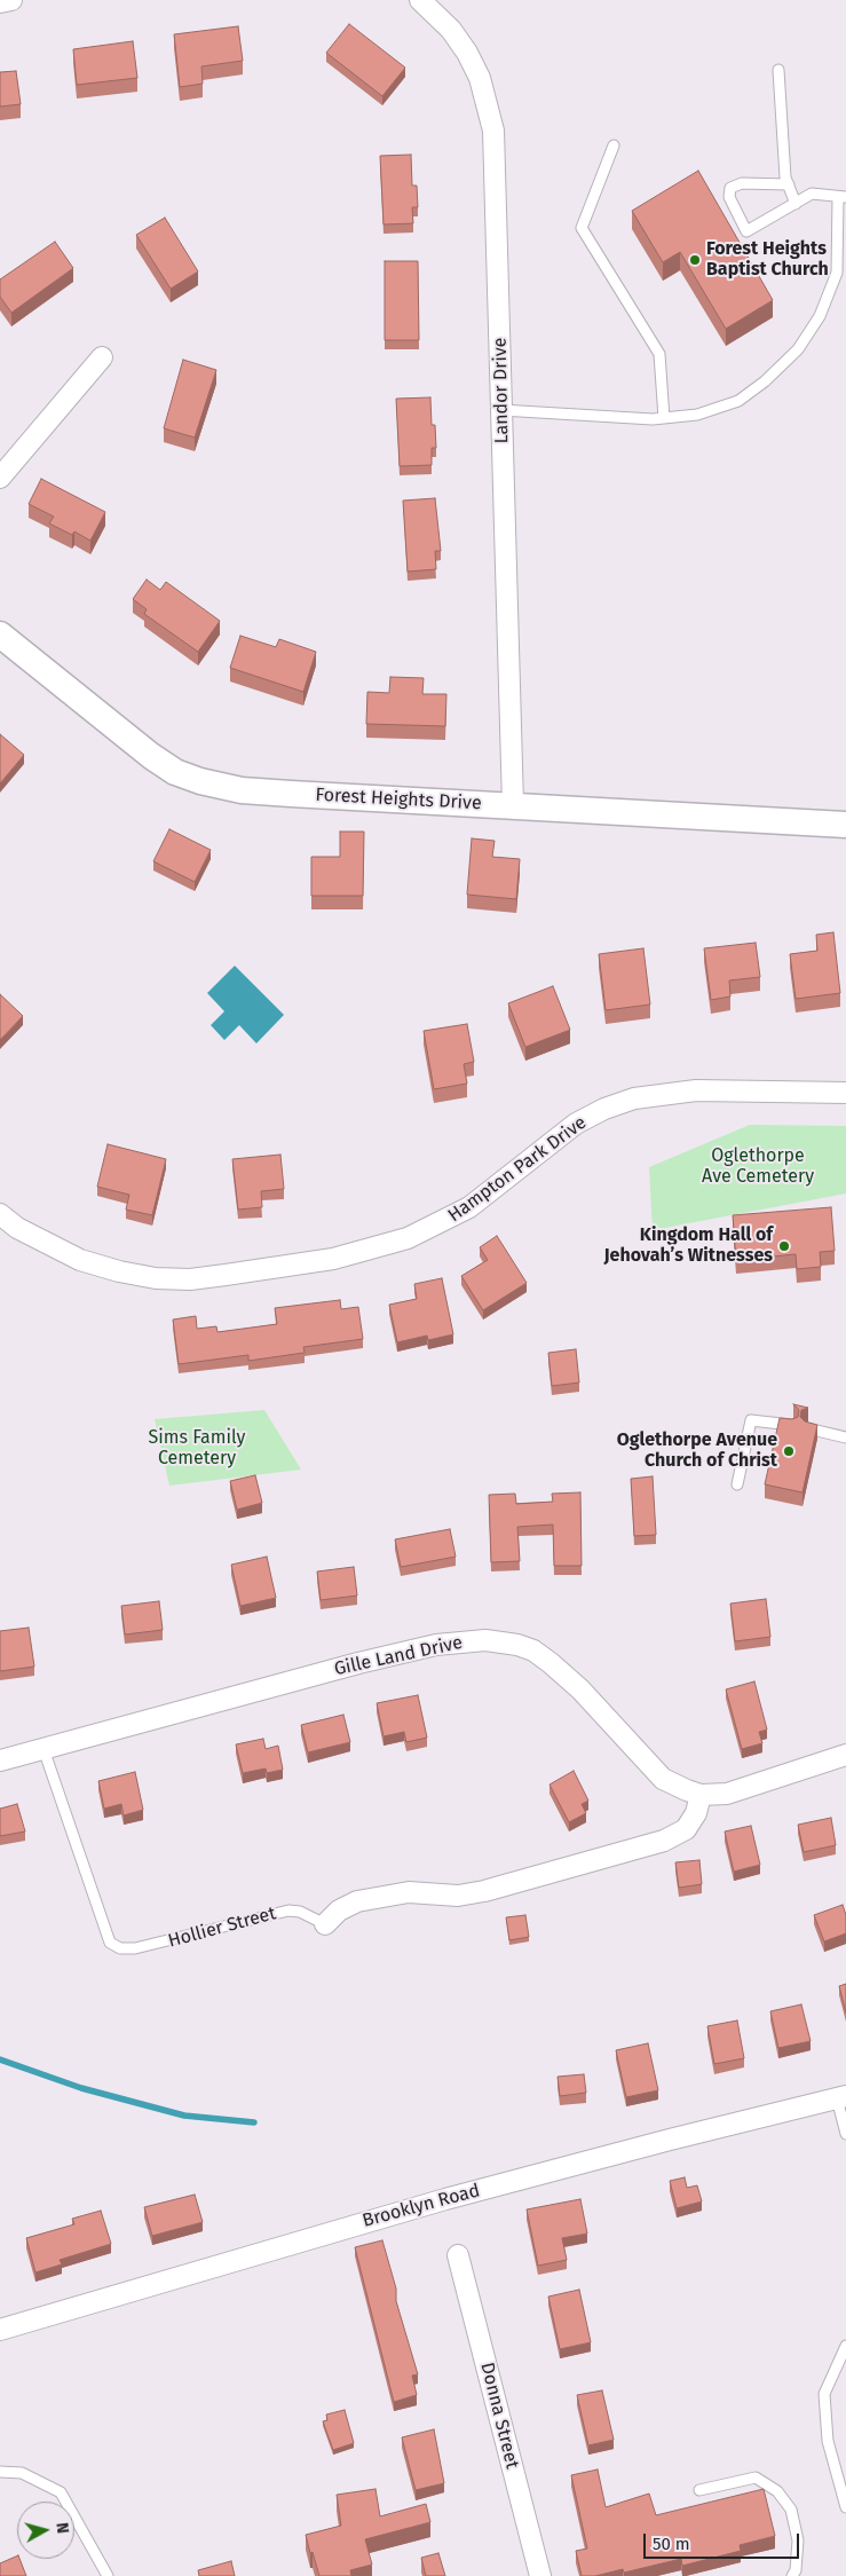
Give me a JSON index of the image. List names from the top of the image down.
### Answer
{
  "streets": {
    "street": [
      "Landor Drive",
      "Forest Heights Drive",
      "Hampton Park Drive",
      "Gille Land Drive",
      "Hollier Street",
      "Brooklyn Road",
      "Donna Street"
    ]
  },
  "crossings": [
    ["Landor Drive", "Forest Heights Drive"],
    ["Gille Land Drive", "Hollier Street"]
  ],
  "parks": ["Oglethorpe Ave Cemetery", "Sims Family Cemetery"],
  "places": ["Forest Heights Baptist Church", "Kingdom Hall of Jehovah’s Witnesses", "Oglethorpe Avenue Church of Christ"],
  "scale_bar": "50 m",
  "north": "right"
}
